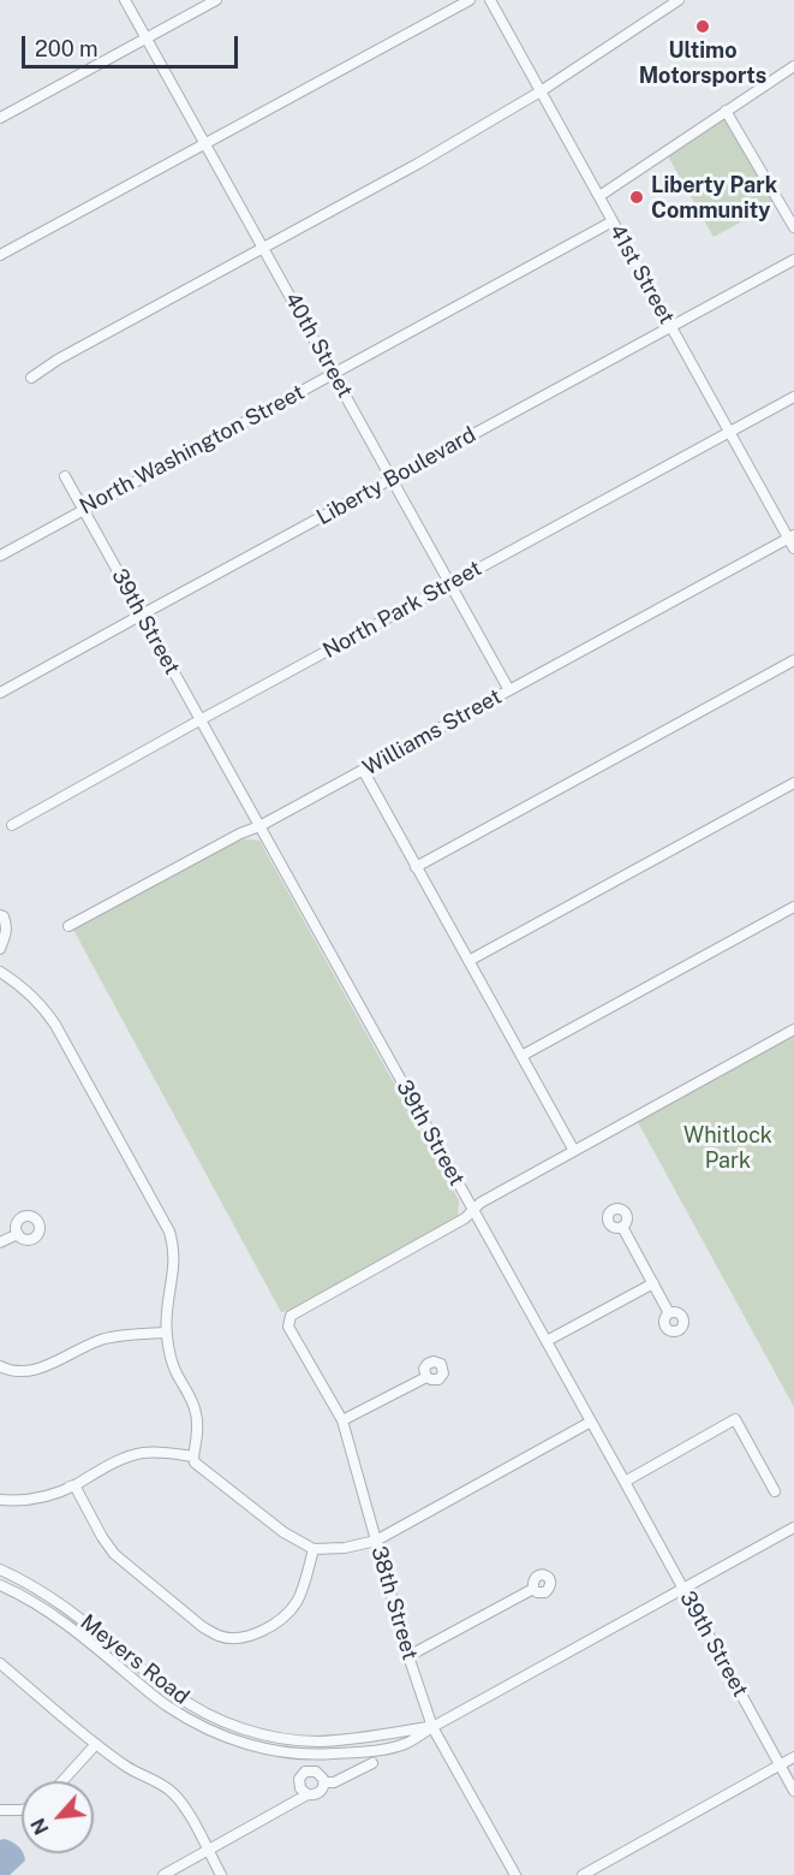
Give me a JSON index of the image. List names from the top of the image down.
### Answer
{
  "streets": {
    "street": [
      "41st Street",
      "40th Street",
      "North Washington Street",
      "Liberty Boulevard",
      "North Park Street",
      "39th Street",
      "Williams Street",
      "38th Street",
      "Meyers Road"
    ]
  },
  "crossings": [
    ["41st Street", "North Washington Street"],
    ["41st Street", "Liberty Boulevard"],
    ["41st Street", "North Park Street"],
    ["41st Street", "Williams Street"],
    ["40th Street", "North Washington Street"],
    ["40th Street", "Liberty Boulevard"],
    ["40th Street", "North Park Street"],
    ["40th Street", "Williams Street"],
    ["North Washington Street", "39th Street"],
    ["Liberty Boulevard", "39th Street"],
    ["North Park Street", "39th Street"],
    ["39th Street", "Williams Street"],
    ["39th Street", "38th Street"],
    ["38th Street", "Meyers Road"]
  ],
  "parks": ["Whitlock Park"],
  "places": ["Ultimo Motorsports", "Liberty Park Community"],
  "scale_bar": "200 m",
  "north": "bottom left"
}
